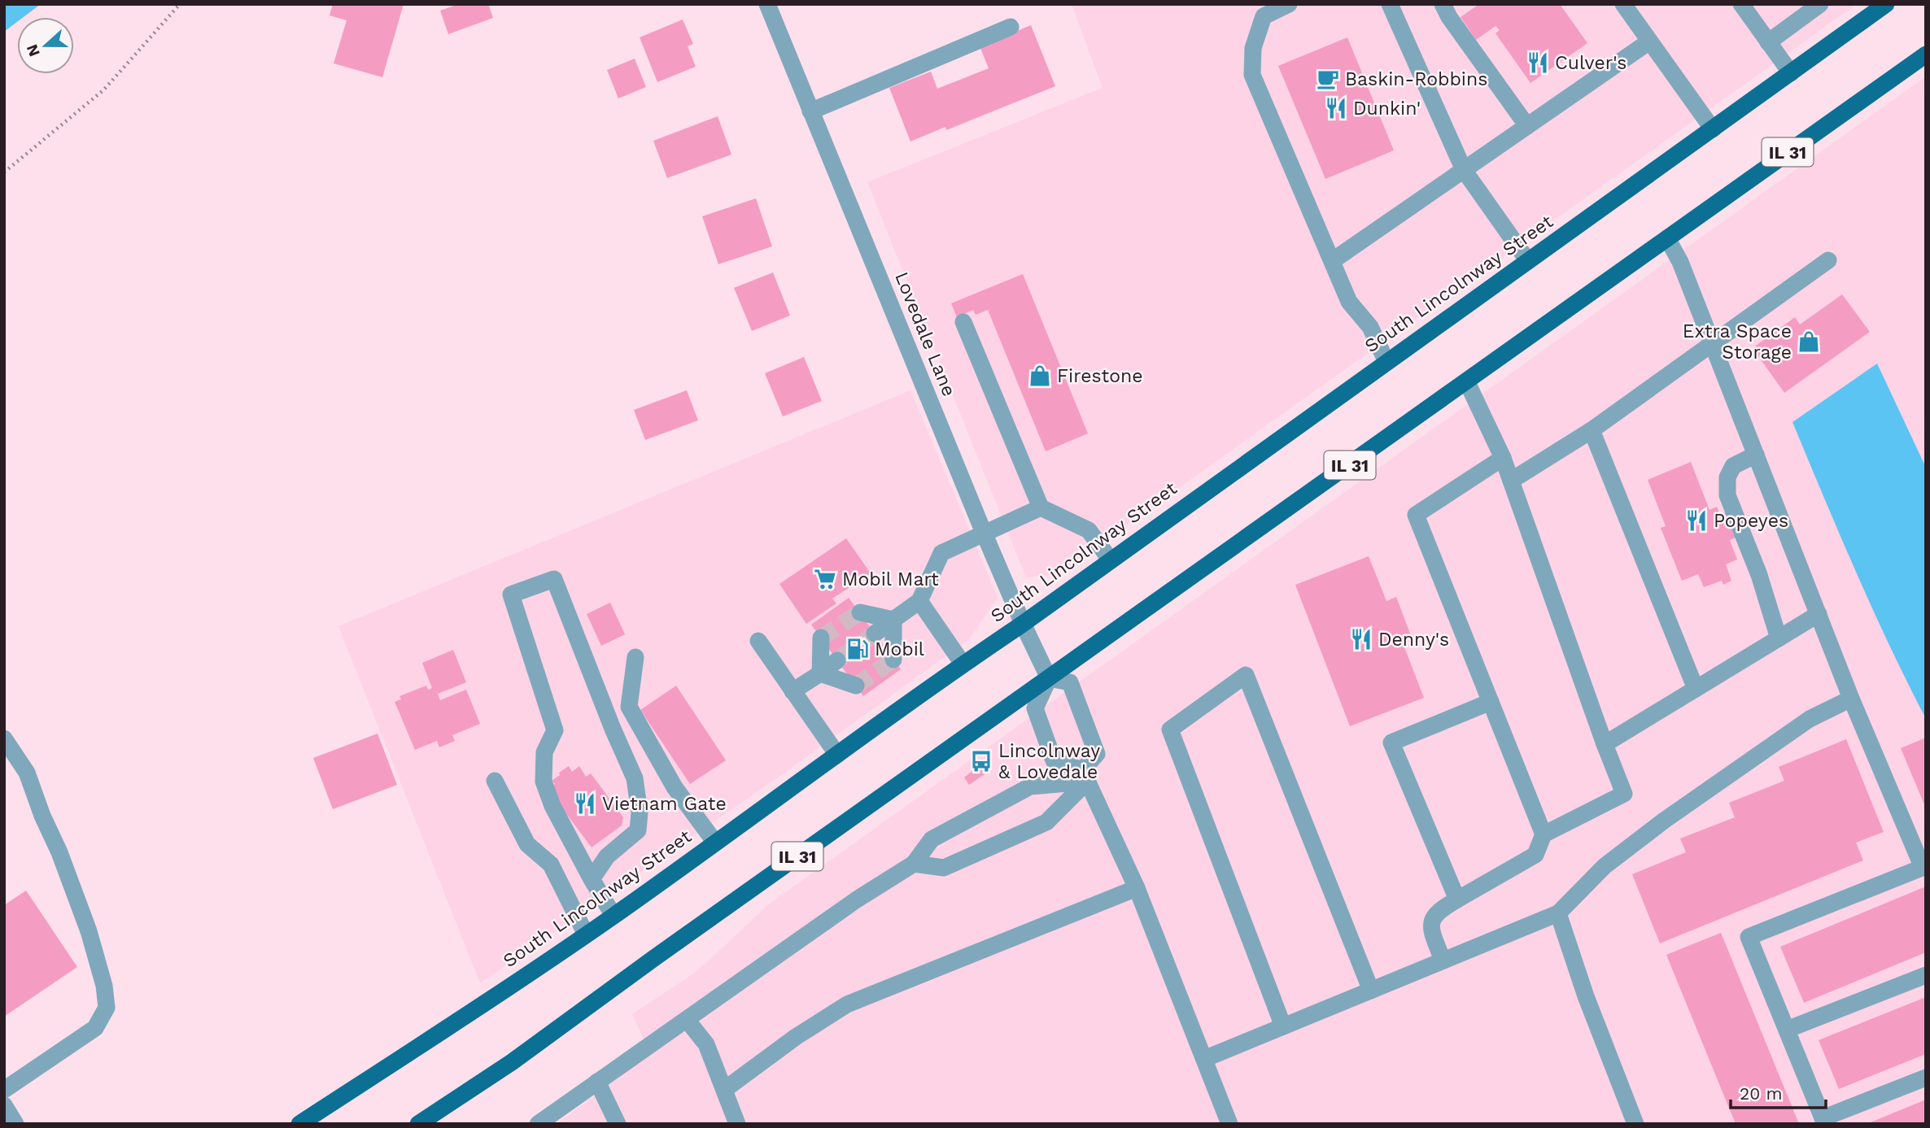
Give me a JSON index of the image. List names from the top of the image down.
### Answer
{
  "streets": {
    "main road": ["IL 31", "South Lincolnway Street"],
    "street": ["Lovedale Lane"]
  },
  "crossings": [
    ["IL 31", "Lovedale Lane"],
    ["South Lincolnway Street", "Lovedale Lane"]
  ],
  "places": {
    "restaurant": [
      "Culver's",
      "Dunkin'",
      "Popeyes",
      "Denny's",
      "Vietnam Gate"
    ],
    "cafe": ["Baskin-Robbins"],
    "shop": ["Extra Space Storage", "Firestone"],
    "supermarket": ["Mobil Mart"],
    "fuel station": ["Mobil"],
    "bus stop": ["Lincolnway & Lovedale"]
  },
  "scale_bar": "20 m",
  "north": "left"
}
